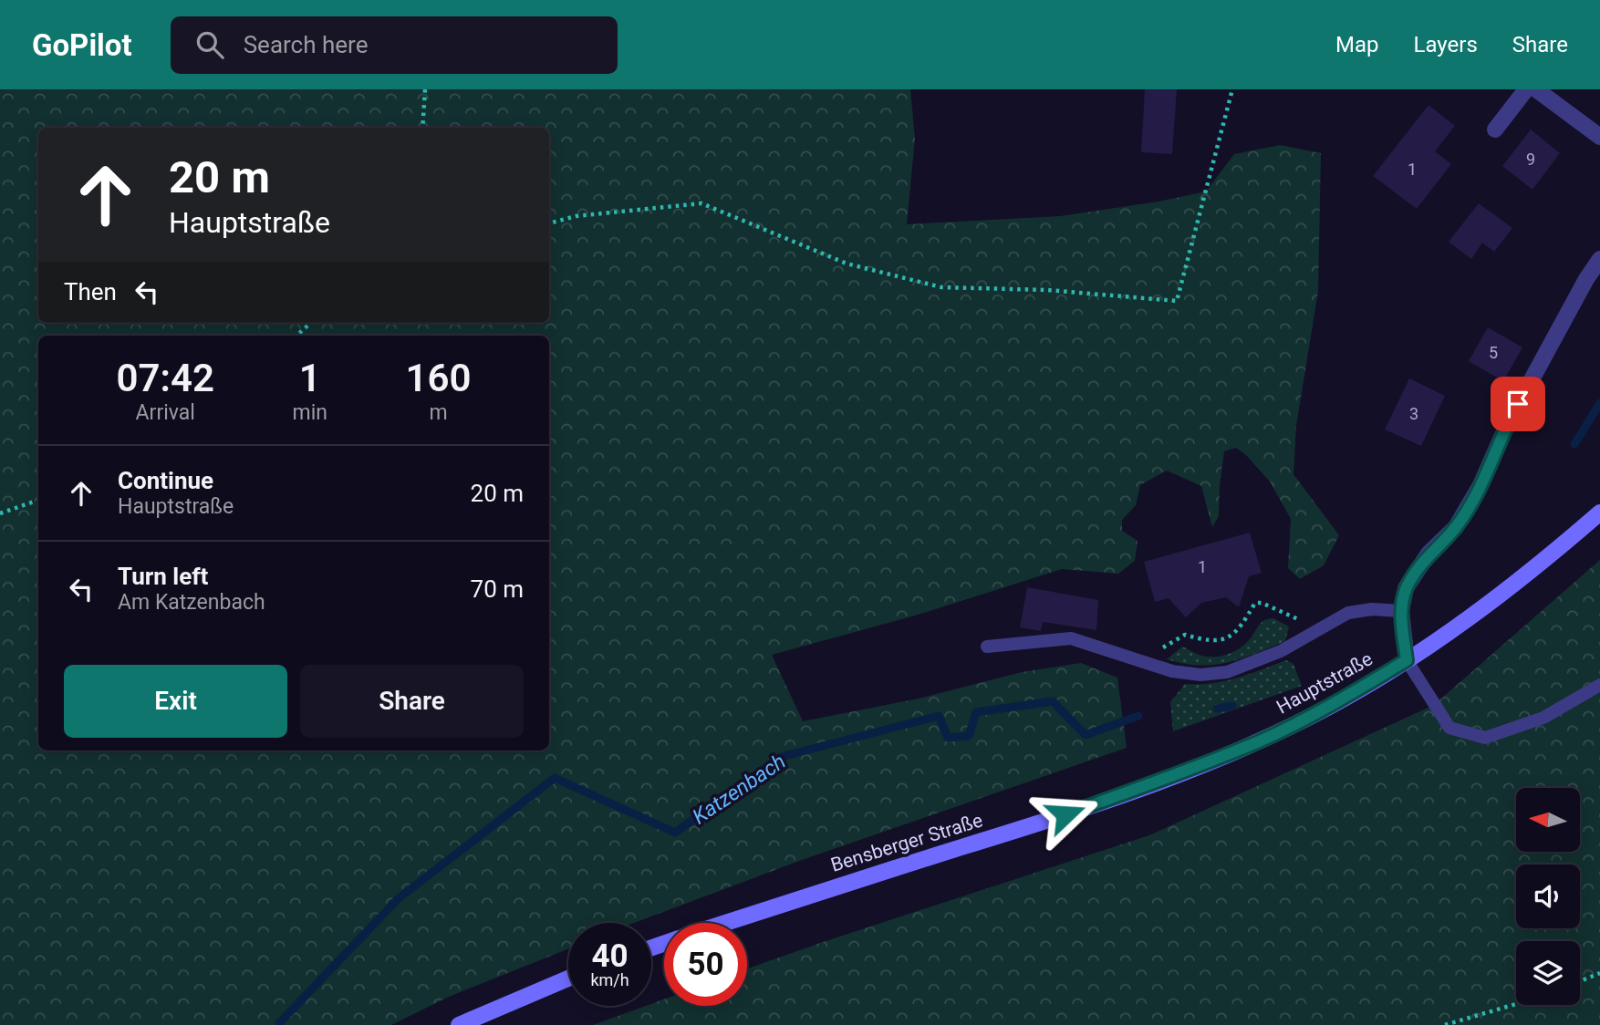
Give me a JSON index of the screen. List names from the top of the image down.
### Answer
{
  "streets": {
    "main road": ["Hauptstraße", "Bensberger Straße"]
  },
  "crossings": [
    ["Hauptstraße", "Bensberger Straße"]
  ],
  "water": ["Katzenbach"],
  "house_numbers": [
    "9",
    "1",
    "5",
    "3",
    "1"
  ],
  "north": "left",
  "page": {
    "header": "GoPilot",
    "search": "Search here",
    "nav": ["Map", "Layers", "Share"],
    "turn": ["20 m", "Hauptstraße"],
    "then": "Then",
    "eta": [
      "07:42",
      "Arrival",
      "1",
      "min",
      "160",
      "m"
    ],
    "list": [
      {
        "name": "Continue",
        "note": "Hauptstraße",
        "value": "20 m"
      },
      {
        "name": "Turn left",
        "note": "Am Katzenbach",
        "value": "70 m"
      }
    ],
    "buttons": ["Exit", "Share"],
    "speed": "40 km/h",
    "limit": "50"
  }
}
